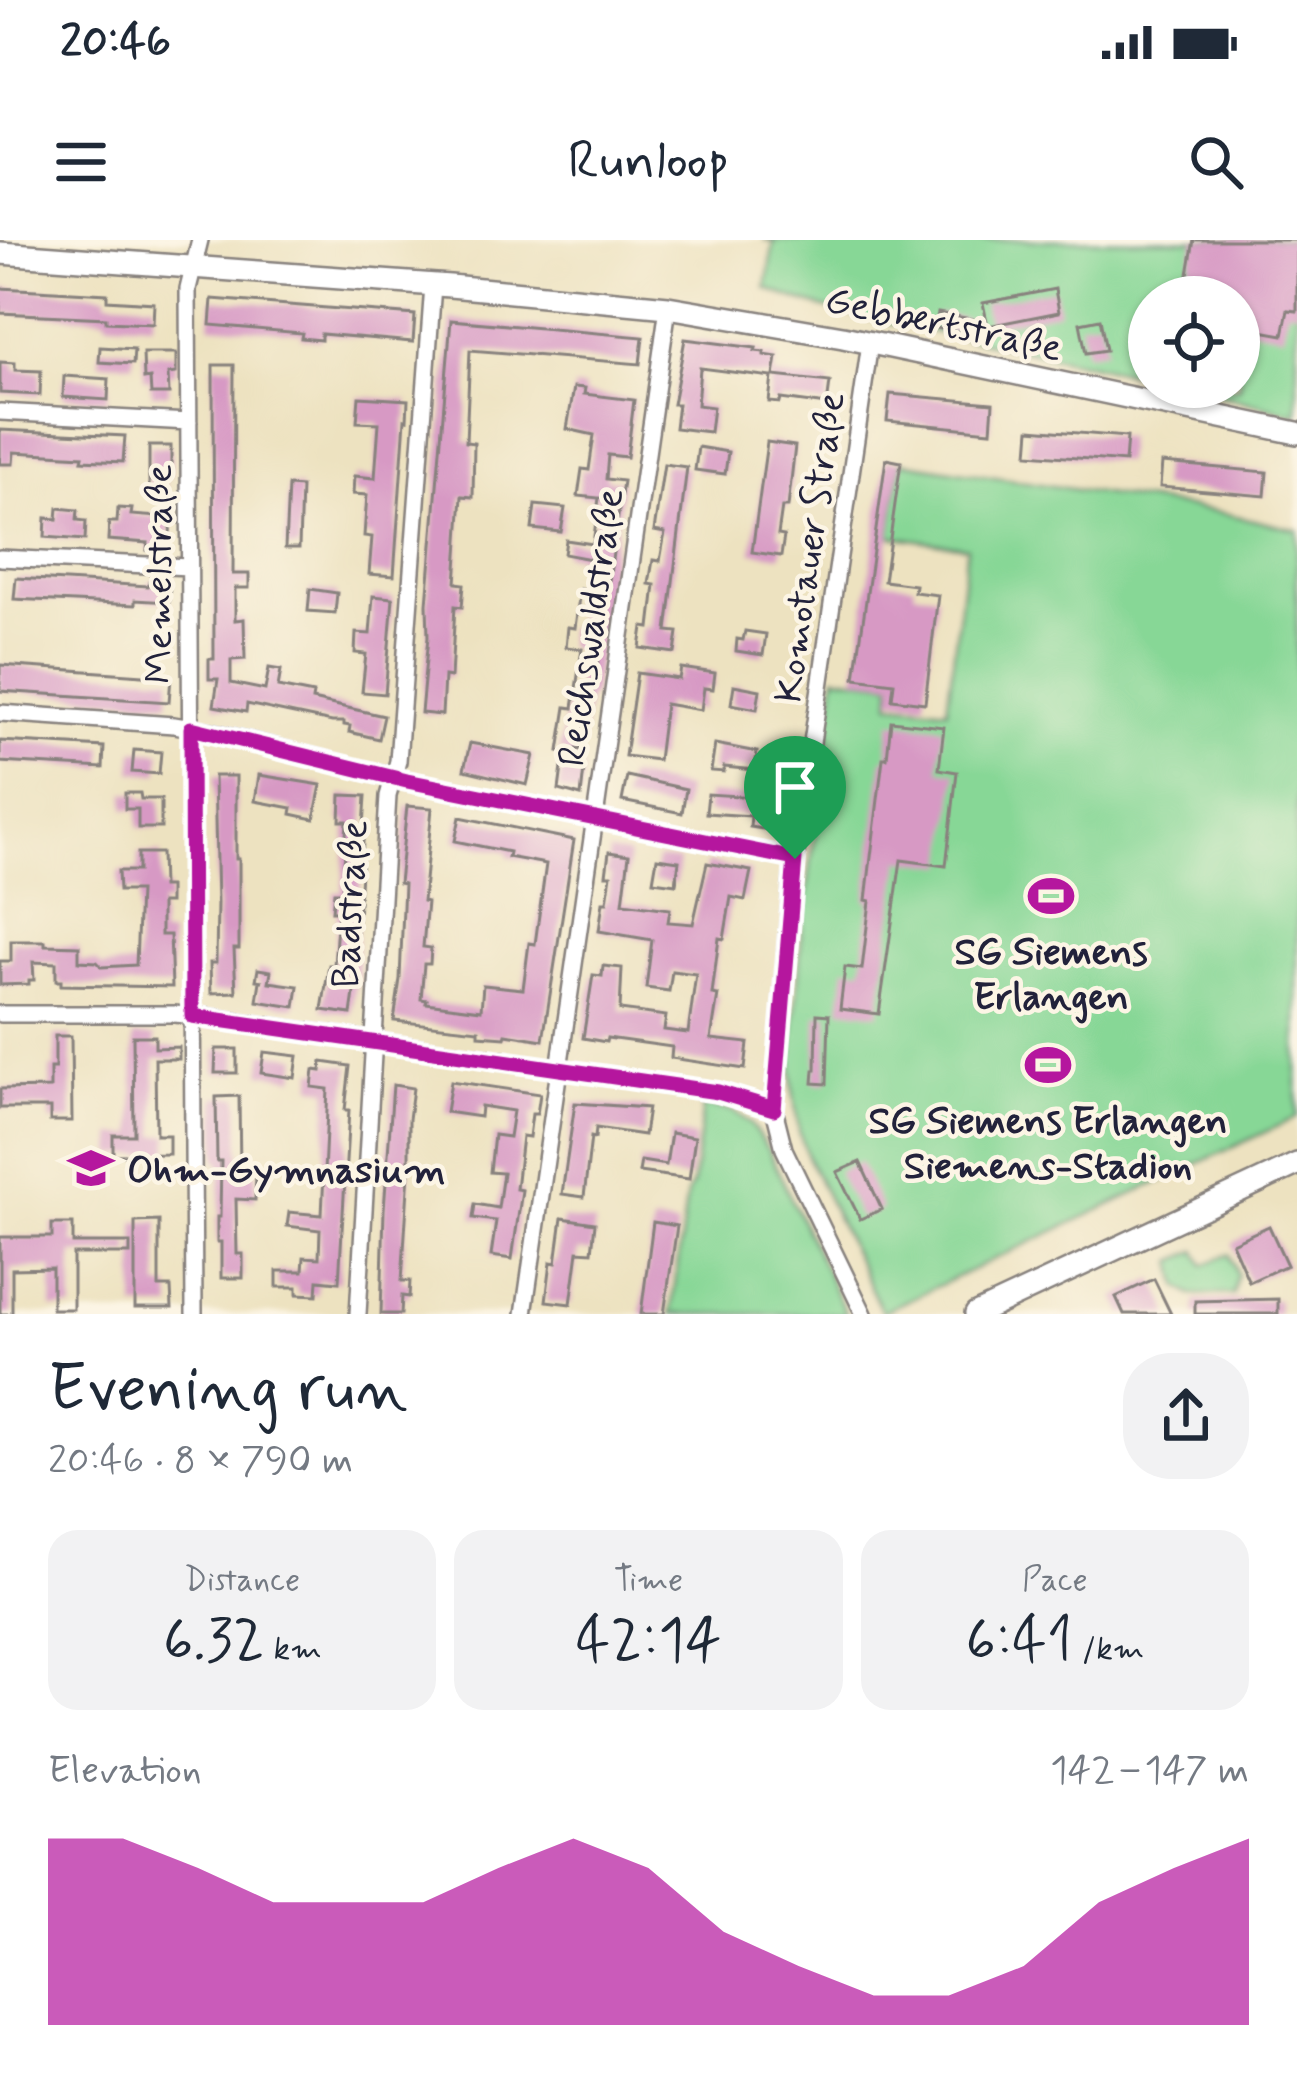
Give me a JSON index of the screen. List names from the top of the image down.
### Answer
{
  "streets": {
    "street": [
      "Gebbertstraße",
      "Komotauer Straße",
      "Memelstraße",
      "Reichswaldstraße",
      "Badstraße"
    ]
  },
  "crossings": [
    ["Gebbertstraße", "Komotauer Straße"],
    ["Gebbertstraße", "Memelstraße"],
    ["Gebbertstraße", "Reichswaldstraße"],
    ["Gebbertstraße", "Badstraße"]
  ],
  "places": {
    "sports": ["SG Siemens Erlangen", "SG Siemens Erlangen Siemens-Stadion"],
    "school or university": ["Ohm-Gymnasium"]
  },
  "page": {
    "status": "20:46",
    "header": "Runloop",
    "heading": ["Evening run", "20:46 · 8 × 790 m"],
    "stats": [
      ["Distance", "6.32 km"],
      ["Time", "42:14"],
      ["Pace", "6:41 /km"]
    ],
    "chart": ["Elevation", "142–147 m"]
  }
}
